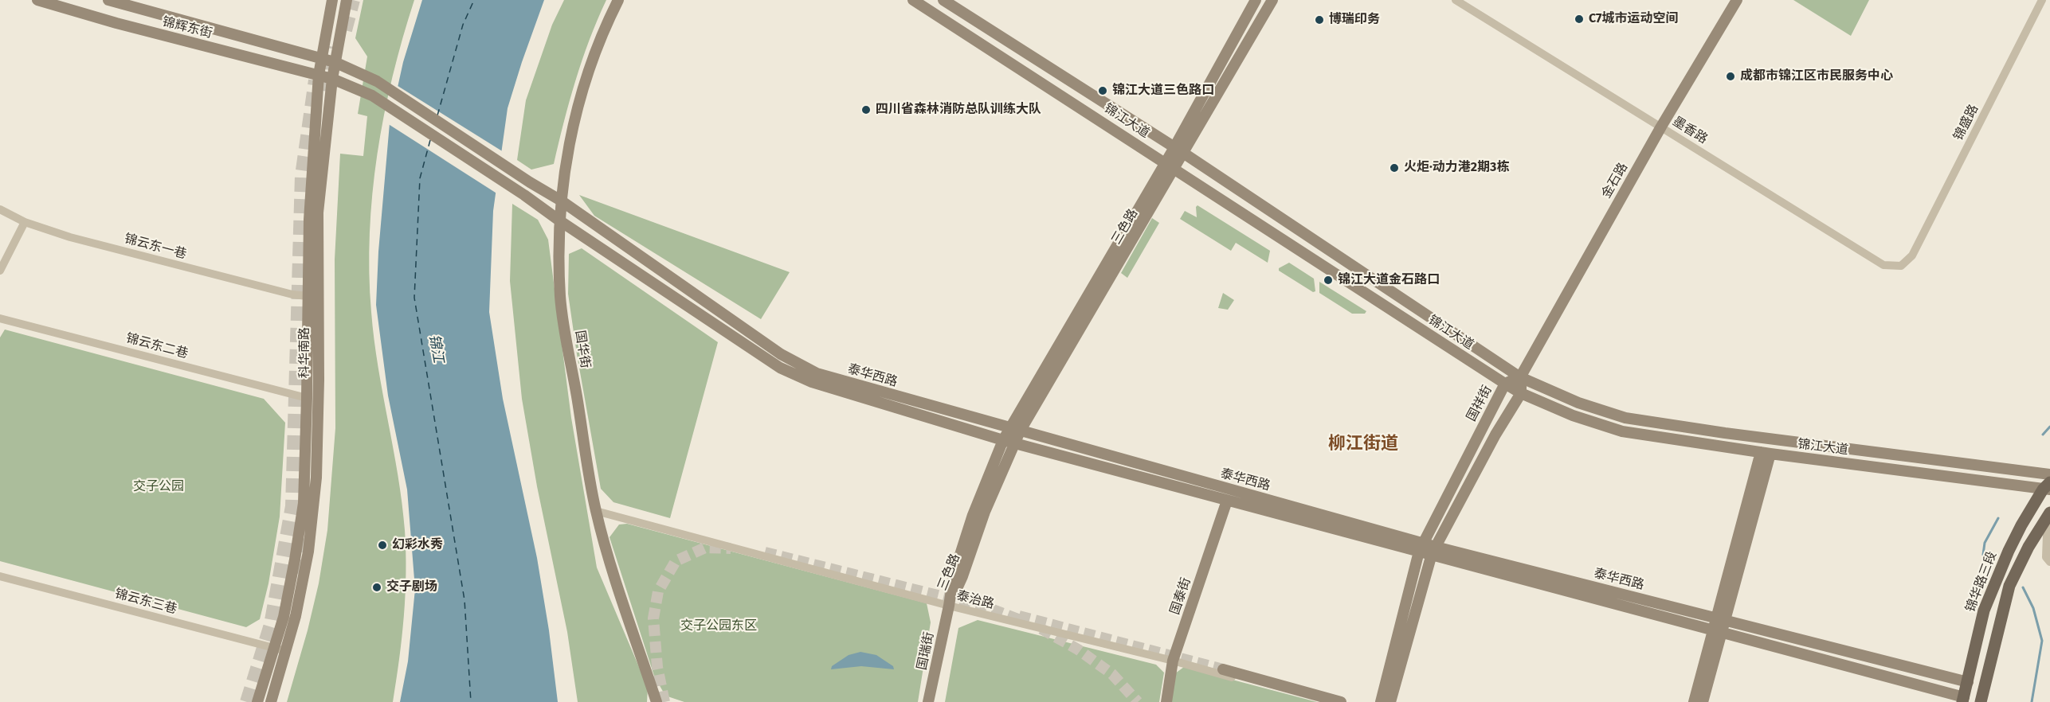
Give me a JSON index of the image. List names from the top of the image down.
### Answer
{
  "streets": {
    "main road": ["锦华路三段"],
    "street": [
      "锦辉东街",
      "锦江大道",
      "锦盛路",
      "墨香路",
      "金石路",
      "三色路",
      "锦云东一巷",
      "锦云东二巷",
      "国华街",
      "科华南路",
      "泰华西路",
      "国祥街",
      "国泰街",
      "泰治路",
      "锦云东三巷",
      "国瑞街"
    ]
  },
  "crossings": [
    ["锦辉东街", "科华南路"],
    ["锦辉东街", "泰华西路"],
    ["锦江大道", "金石路"],
    ["锦江大道", "三色路"],
    ["锦江大道", "国祥街"],
    ["锦江大道", "锦华路三段"],
    ["锦盛路", "墨香路"],
    ["墨香路", "金石路"],
    ["金石路", "国祥街"],
    ["三色路", "泰华西路"],
    ["三色路", "泰治路"],
    ["三色路", "国瑞街"],
    ["锦云东一巷", "科华南路"],
    ["锦云东二巷", "科华南路"],
    ["国华街", "泰华西路"],
    ["国华街", "泰治路"],
    ["科华南路", "锦云东三巷"],
    ["泰华西路", "国祥街"],
    ["泰华西路", "锦华路三段"],
    ["泰华西路", "国泰街"],
    ["国泰街", "泰治路"],
    ["泰治路", "国瑞街"]
  ],
  "districts": ["柳江街道"],
  "water": ["锦江"],
  "parks": ["交子公园", "交子公园东区"],
  "places": [
    "C7城市运动空间",
    "博瑞印务",
    "成都市锦江区市民服务中心",
    "锦江大道三色路口",
    "四川省森林消防总队训练大队",
    "火炬·动力港2期3栋",
    "锦江大道金石路口",
    "幻彩水秀",
    "交子剧场"
  ]
}
